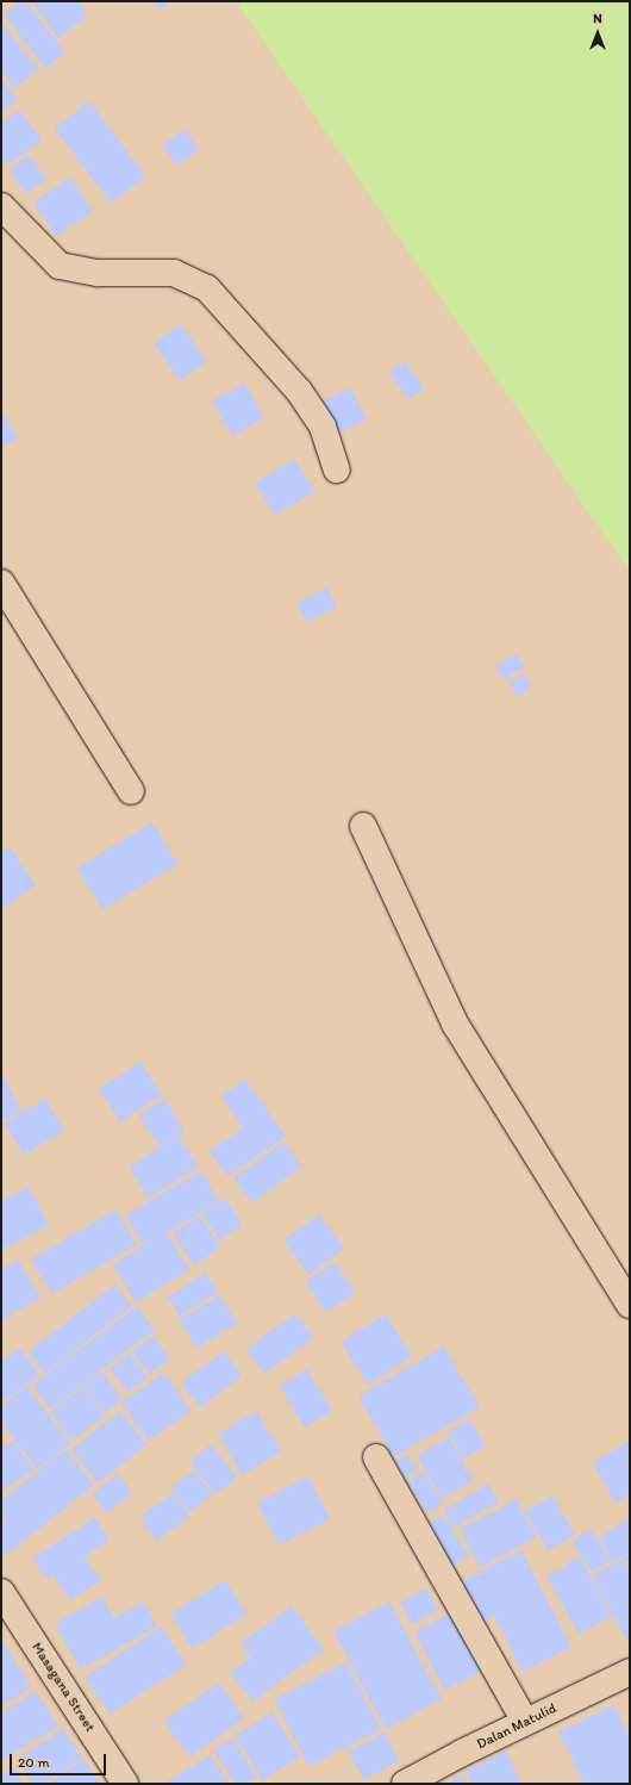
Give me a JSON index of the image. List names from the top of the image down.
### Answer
{
  "streets": {
    "street": ["Masagana Street", "Dalan Matulid"]
  },
  "scale_bar": "20 m",
  "north": "top"
}
